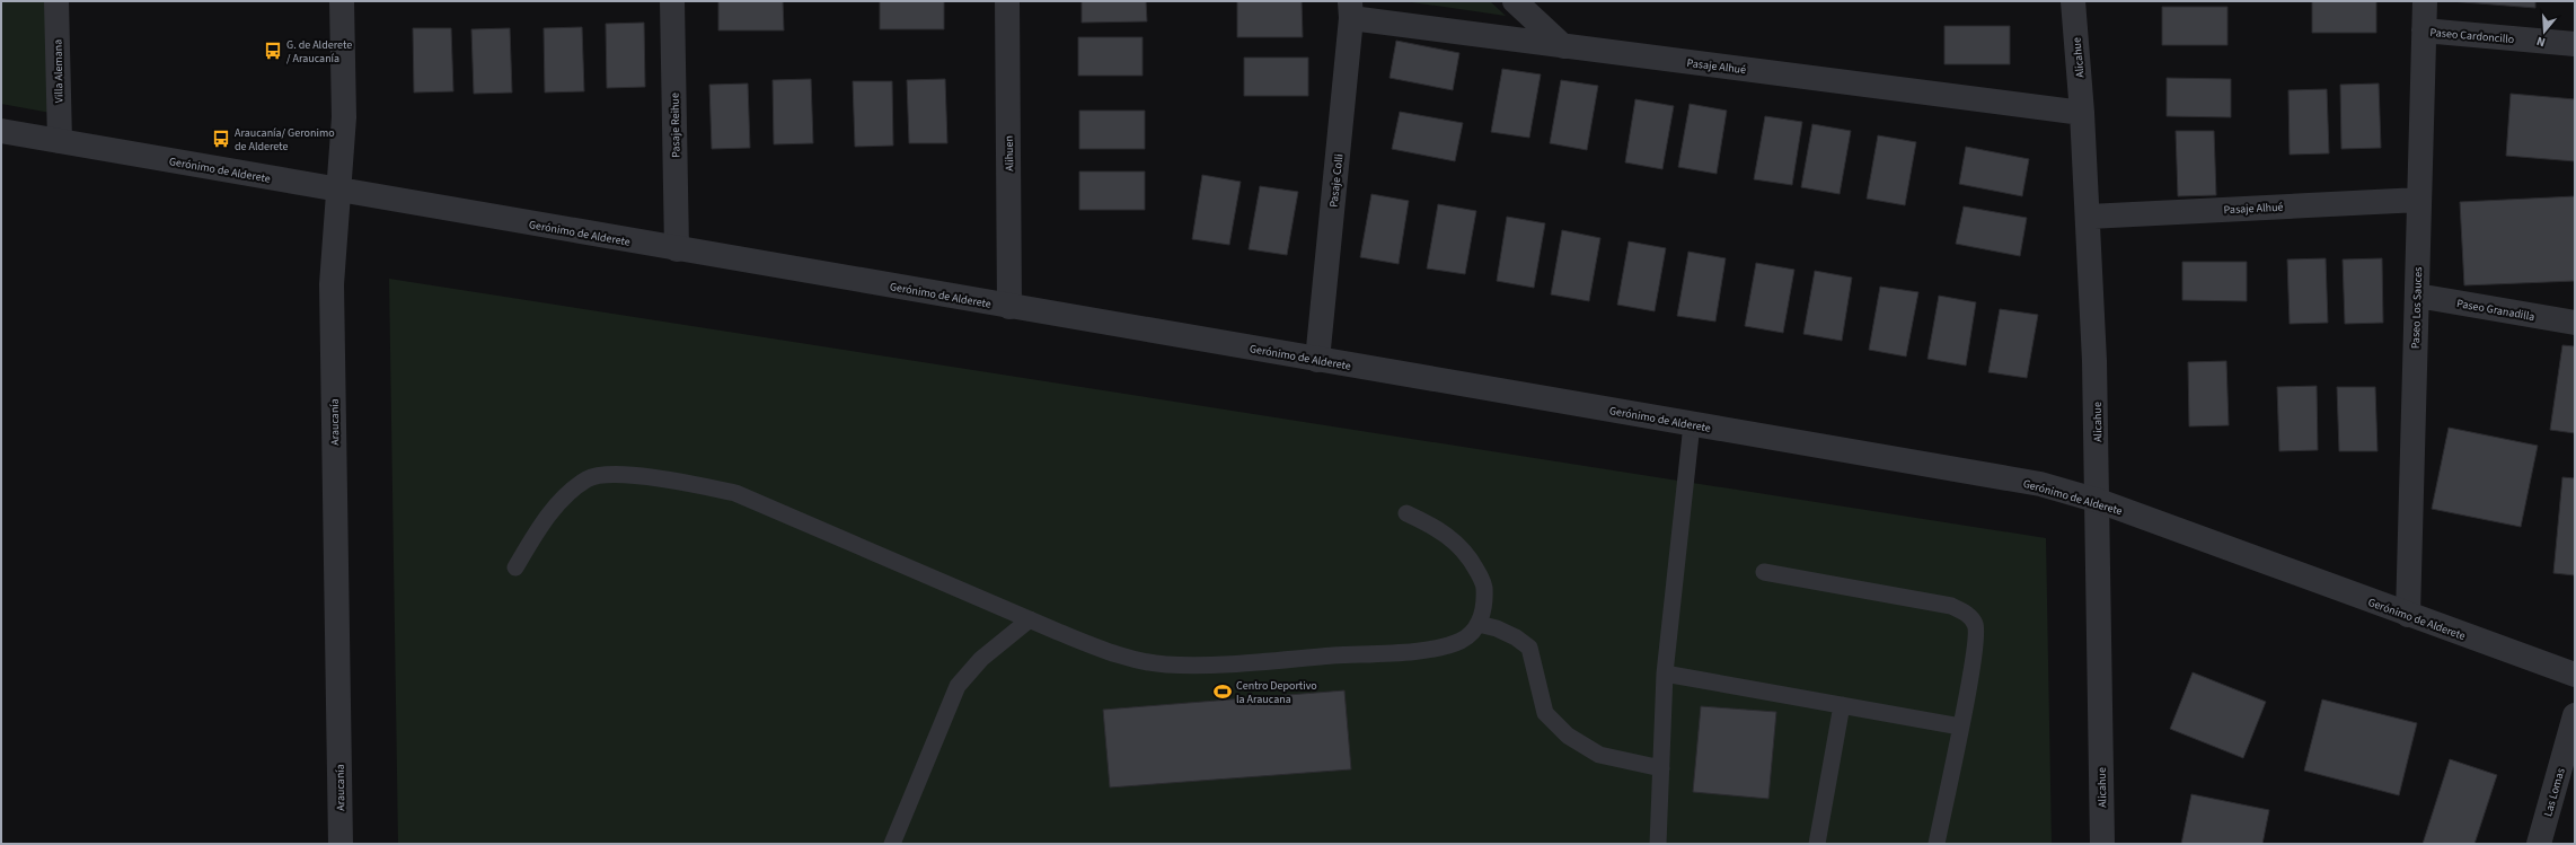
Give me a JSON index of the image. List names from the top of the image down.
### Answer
{
  "streets": {
    "street": [
      "Paseo Cardoncillo",
      "Alicahue",
      "Pasaje Alhué",
      "Villa Alemana",
      "Pasaje Reihue",
      "Alihuen",
      "Gerónimo de Alderete",
      "Pasaje Colli",
      "Paseo Los Sauces",
      "Paseo Granadilla",
      "Araucanía",
      "Las Lomas"
    ]
  },
  "crossings": [
    ["Paseo Cardoncillo", "Paseo Los Sauces"],
    ["Alicahue", "Pasaje Alhué"],
    ["Alicahue", "Gerónimo de Alderete"],
    ["Pasaje Alhué", "Pasaje Colli"],
    ["Pasaje Alhué", "Paseo Los Sauces"],
    ["Villa Alemana", "Gerónimo de Alderete"],
    ["Pasaje Reihue", "Gerónimo de Alderete"],
    ["Alihuen", "Gerónimo de Alderete"],
    ["Gerónimo de Alderete", "Pasaje Colli"],
    ["Gerónimo de Alderete", "Paseo Los Sauces"],
    ["Gerónimo de Alderete", "Araucanía"],
    ["Paseo Los Sauces", "Paseo Granadilla"]
  ],
  "places": {
    "bus stop": ["G. de Alderete / Araucanía", "Araucanía/ Geronimo de Alderete"],
    "sports": ["Centro Deportivo la Araucana"]
  },
  "north": "bottom"
}
